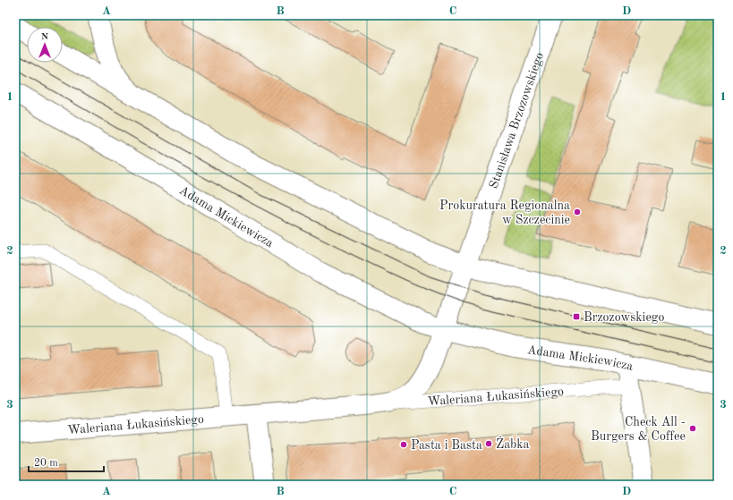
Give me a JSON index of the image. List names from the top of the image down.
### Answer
{
  "streets": {
    "street": ["Stanisława Brzozowskiego", "Adama Mickiewicza", "Waleriana Łukasińskiego"]
  },
  "crossings": [
    ["Adama Mickiewicza", "Waleriana Łukasińskiego"]
  ],
  "places": {
    "other": [
      "Prokuratura Regionalna w Szczecinie",
      "Check All - Burgers & Coffee",
      "Żabka",
      "Pasta i Basta"
    ],
    "transit": ["Brzozowskiego"]
  },
  "scale_bar": "20 m",
  "north": "top",
  "grid": {
    "columns": [
      "A",
      "B",
      "C",
      "D"
    ],
    "rows": ["1", "2", "3"]
  }
}
